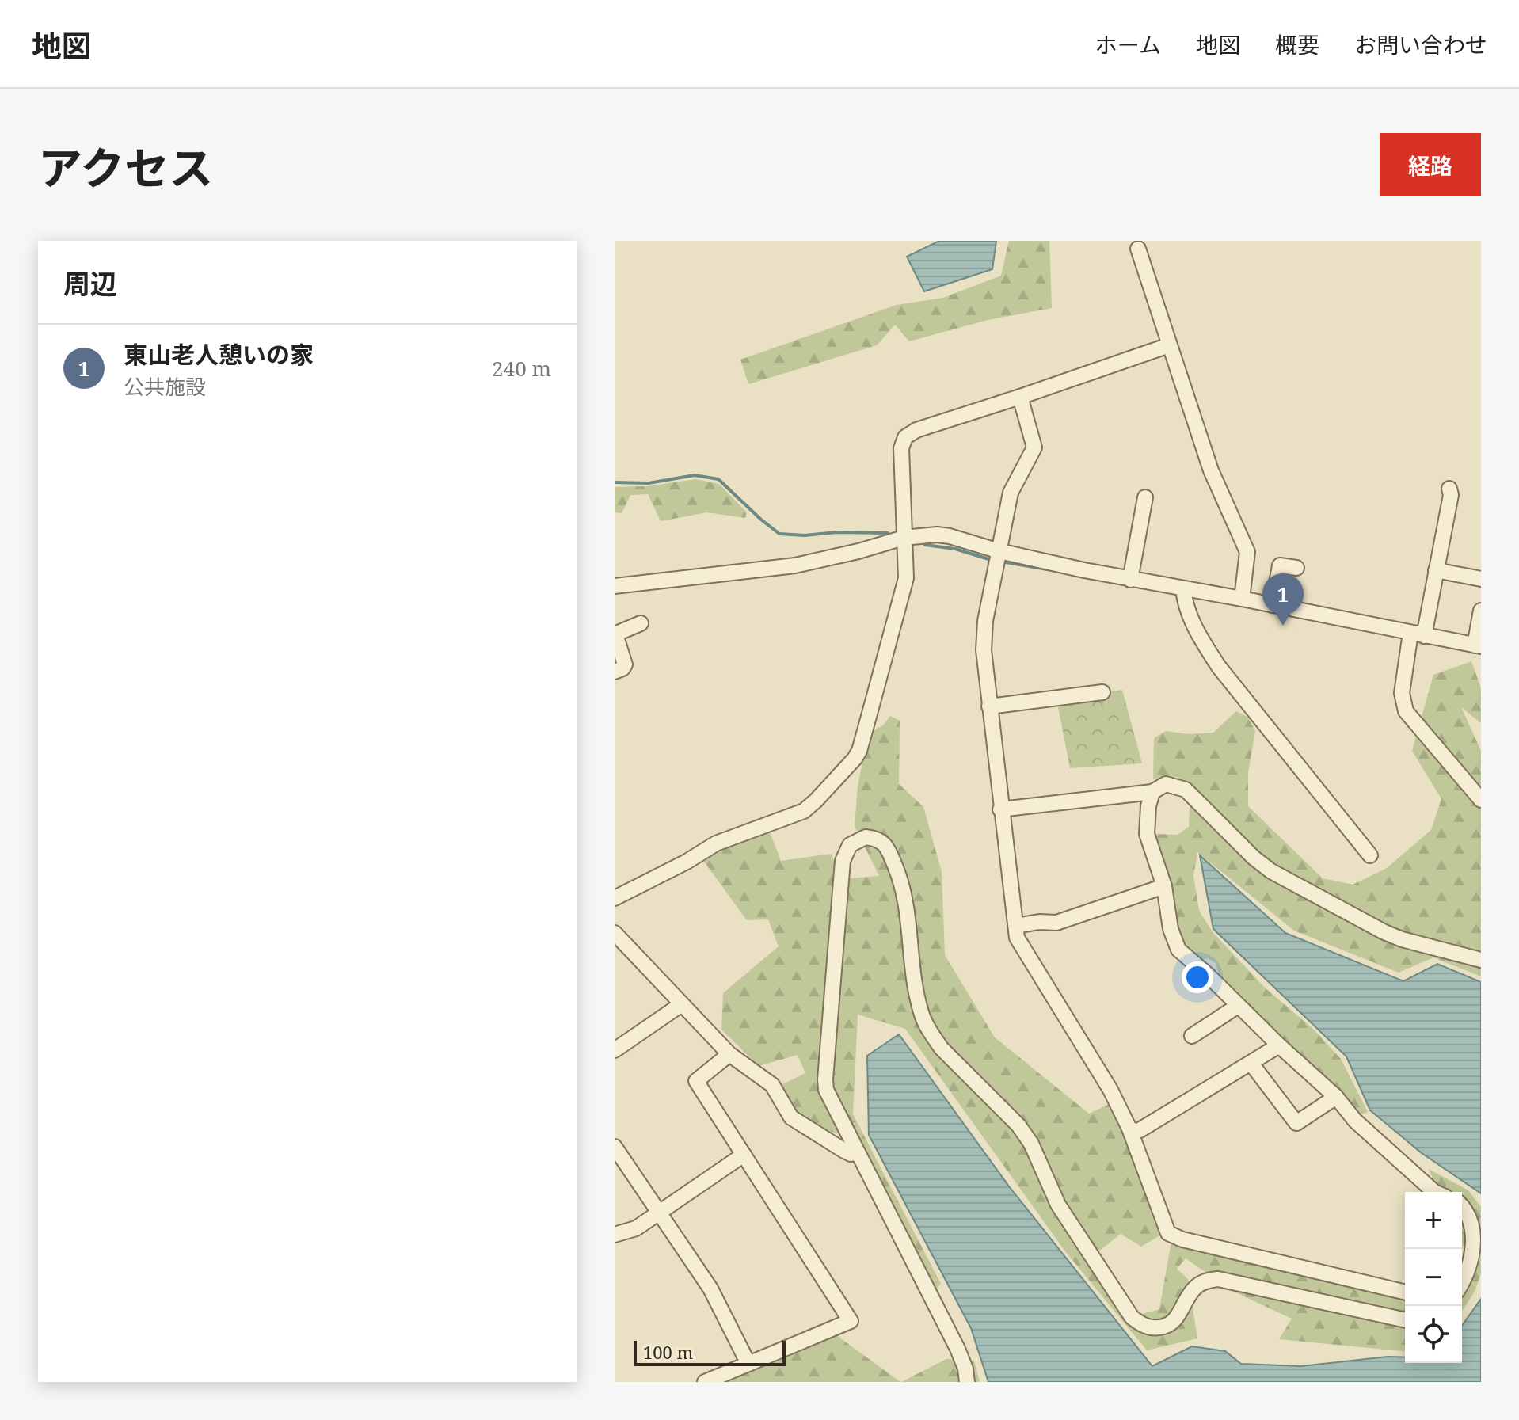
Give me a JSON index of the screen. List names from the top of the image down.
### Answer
{
  "scale_bar": "100 m",
  "page": {
    "header": "地図",
    "nav": [
      "ホーム",
      "地図",
      "概要",
      "お問い合わせ"
    ],
    "title": "アクセス",
    "buttons": "経路",
    "heading": "周辺",
    "list": [
      {
        "mark": "1",
        "name": "東山老人憩いの家",
        "note": "公共施設",
        "value": "240 m"
      }
    ],
    "pins": "1",
    "map_buttons": ["+", "−"],
    "scale": "100 m"
  }
}
